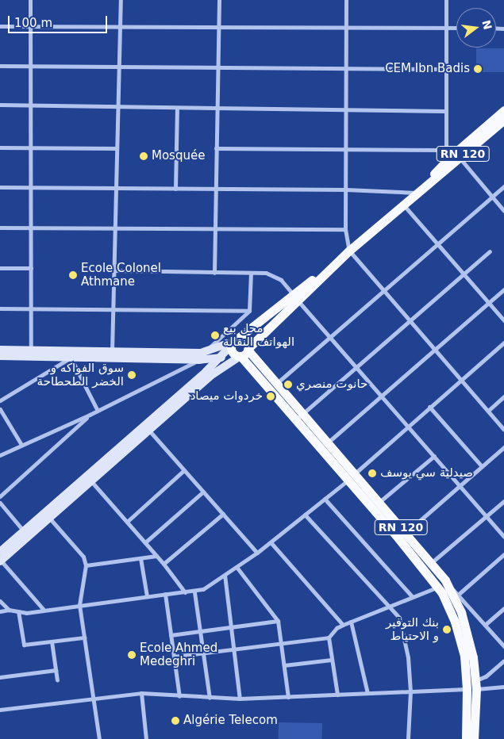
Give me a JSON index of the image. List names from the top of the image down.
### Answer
{
  "streets": {
    "main road": ["RN 120"]
  },
  "places": [
    "CEM Ibn Badis",
    "Mosquée",
    "Ecole Colonel Athmane",
    "محل بيع الهواتف النقالة",
    "سوق الفواكه و الخضر الطحطاحة",
    "حانوت منصري",
    "خردوات ميصاد",
    "صيدلية سي يوسف",
    "بنك التوفير و الاحتياط",
    "Ecole Ahmed Medeghri",
    "Algérie Telecom"
  ],
  "scale_bar": "100 m",
  "north": "right"
}
